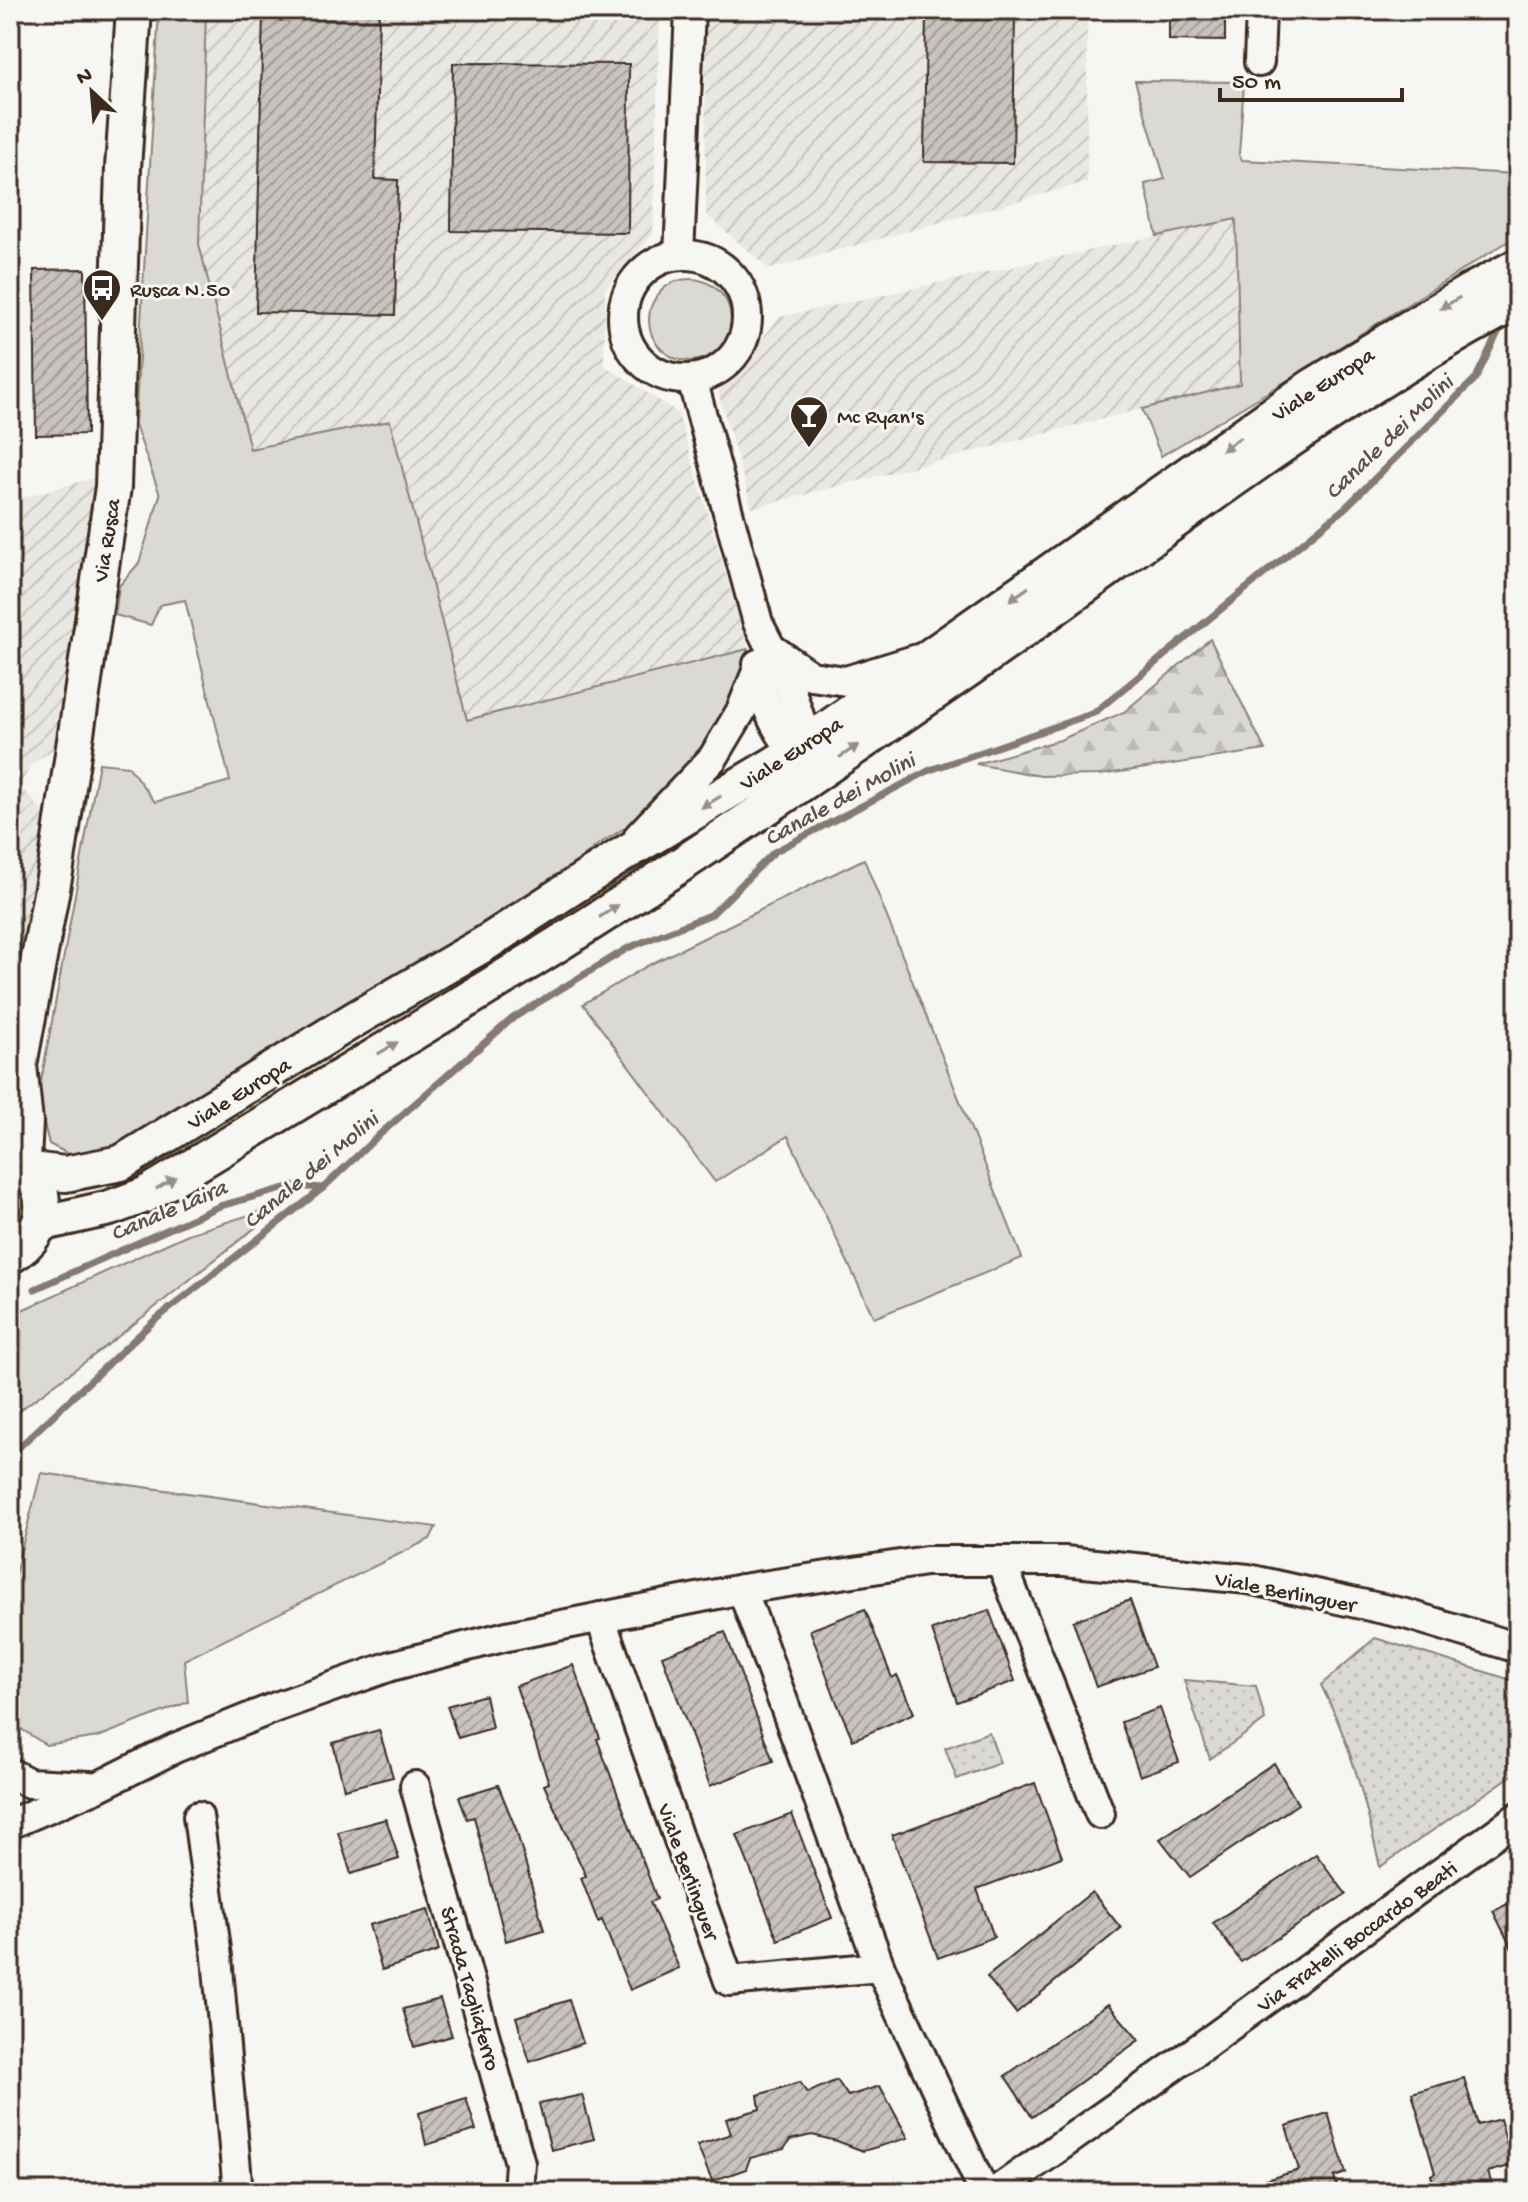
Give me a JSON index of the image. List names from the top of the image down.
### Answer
{
  "streets": {
    "street": [
      "Viale Europa",
      "Via Rusca",
      "Viale Berlinguer",
      "Via Fratelli Boccardo Beati",
      "Strada Tagliaferro"
    ]
  },
  "crossings": [
    ["Viale Europa", "Via Rusca"]
  ],
  "water": ["Canale dei Molini", "Canale Laira"],
  "places": {
    "bus stop": ["Rusca N.50"],
    "bar": ["Mc Ryan's"]
  },
  "scale_bar": "50 m",
  "north": "top left"
}
